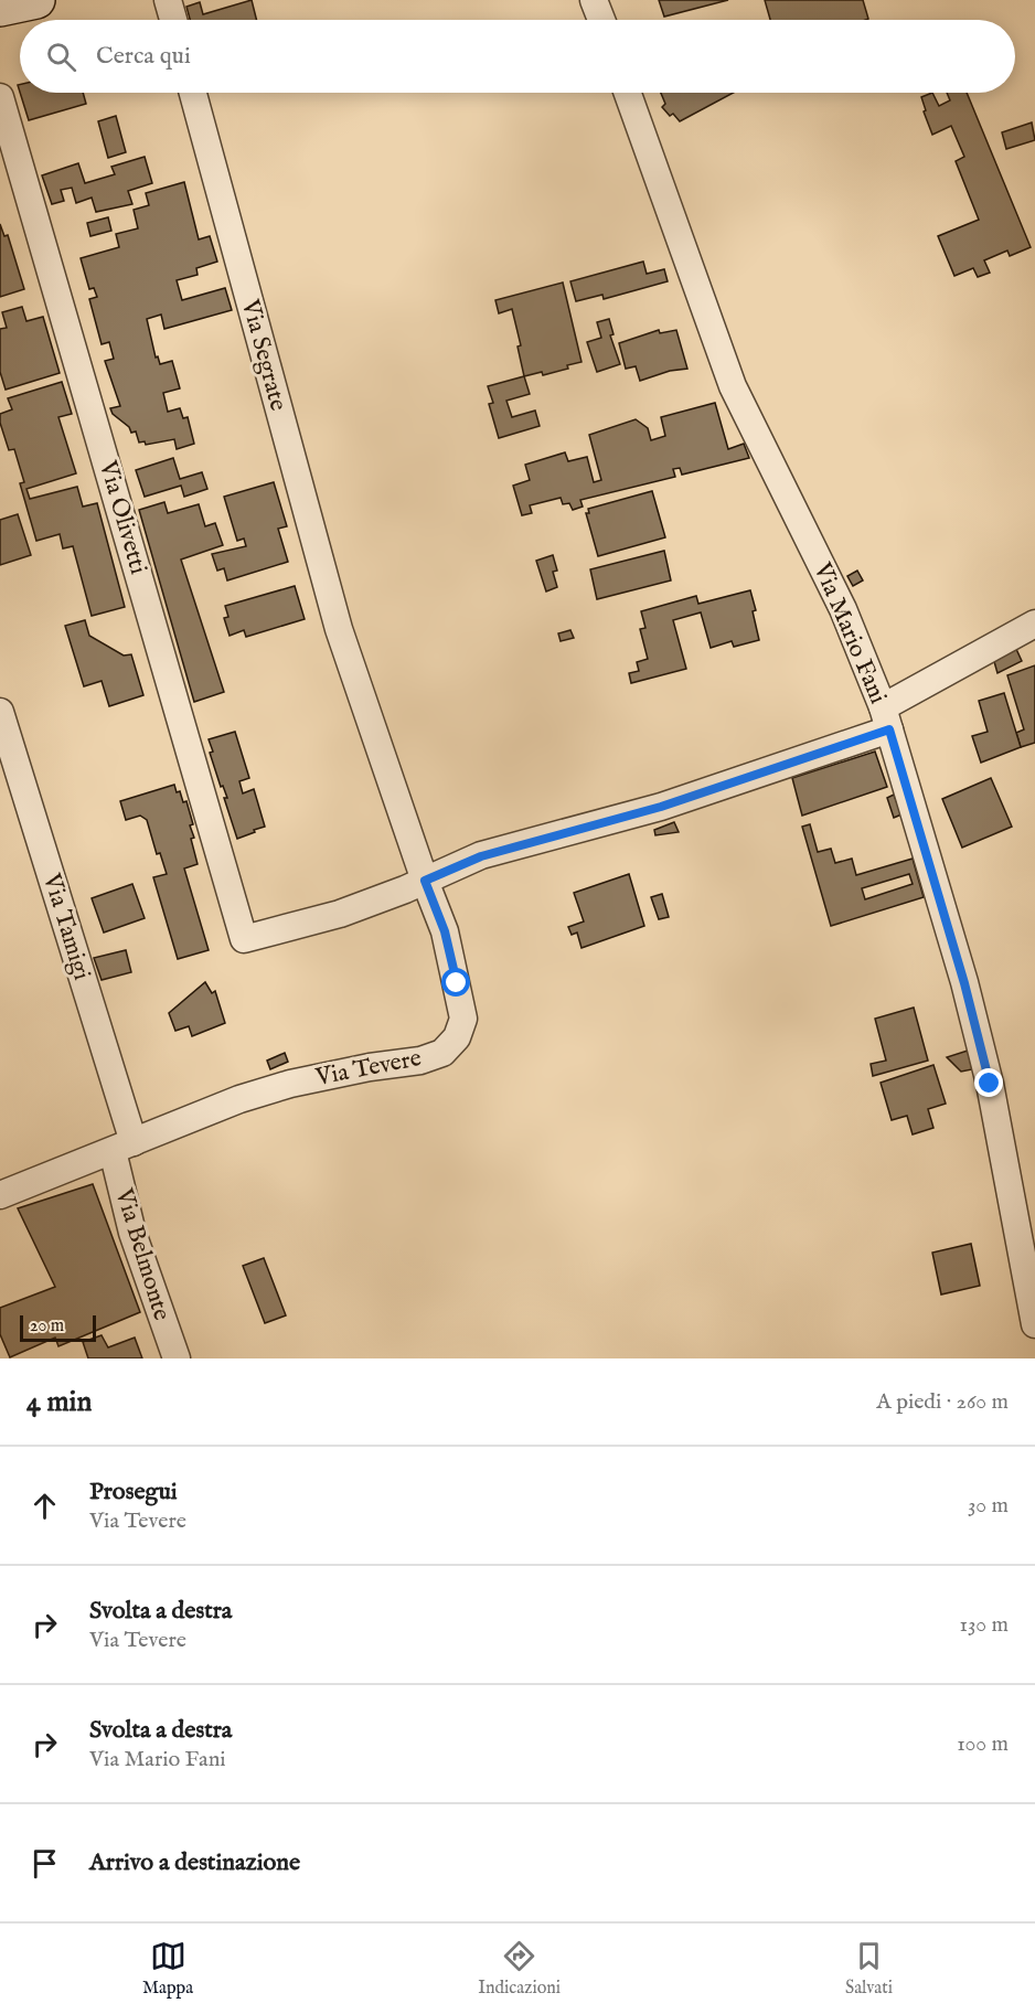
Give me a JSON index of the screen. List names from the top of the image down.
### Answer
{
  "streets": {
    "street": [
      "Via Segrate",
      "Via Olivetti",
      "Via Mario Fani",
      "Via Tamigi",
      "Via Tevere",
      "Via Belmonte"
    ]
  },
  "crossings": [
    ["Via Segrate", "Via Olivetti"],
    ["Via Segrate", "Via Tevere"],
    ["Via Olivetti", "Via Tevere"],
    ["Via Tamigi", "Via Tevere"],
    ["Via Tamigi", "Via Belmonte"],
    ["Via Tevere", "Via Belmonte"]
  ],
  "scale_bar": "20 m",
  "page": {
    "search": "Cerca qui",
    "scale": "20 m",
    "heading": ["4 min", "A piedi · 260 m"],
    "list": [
      ["Prosegui", "Via Tevere", "30 m"],
      ["Svolta a destra", "Via Tevere", "130 m"],
      ["Svolta a destra", "Via Mario Fani", "100 m"],
      "Arrivo a destinazione"
    ],
    "nav": ["Mappa", "Indicazioni", "Salvati"]
  }
}
